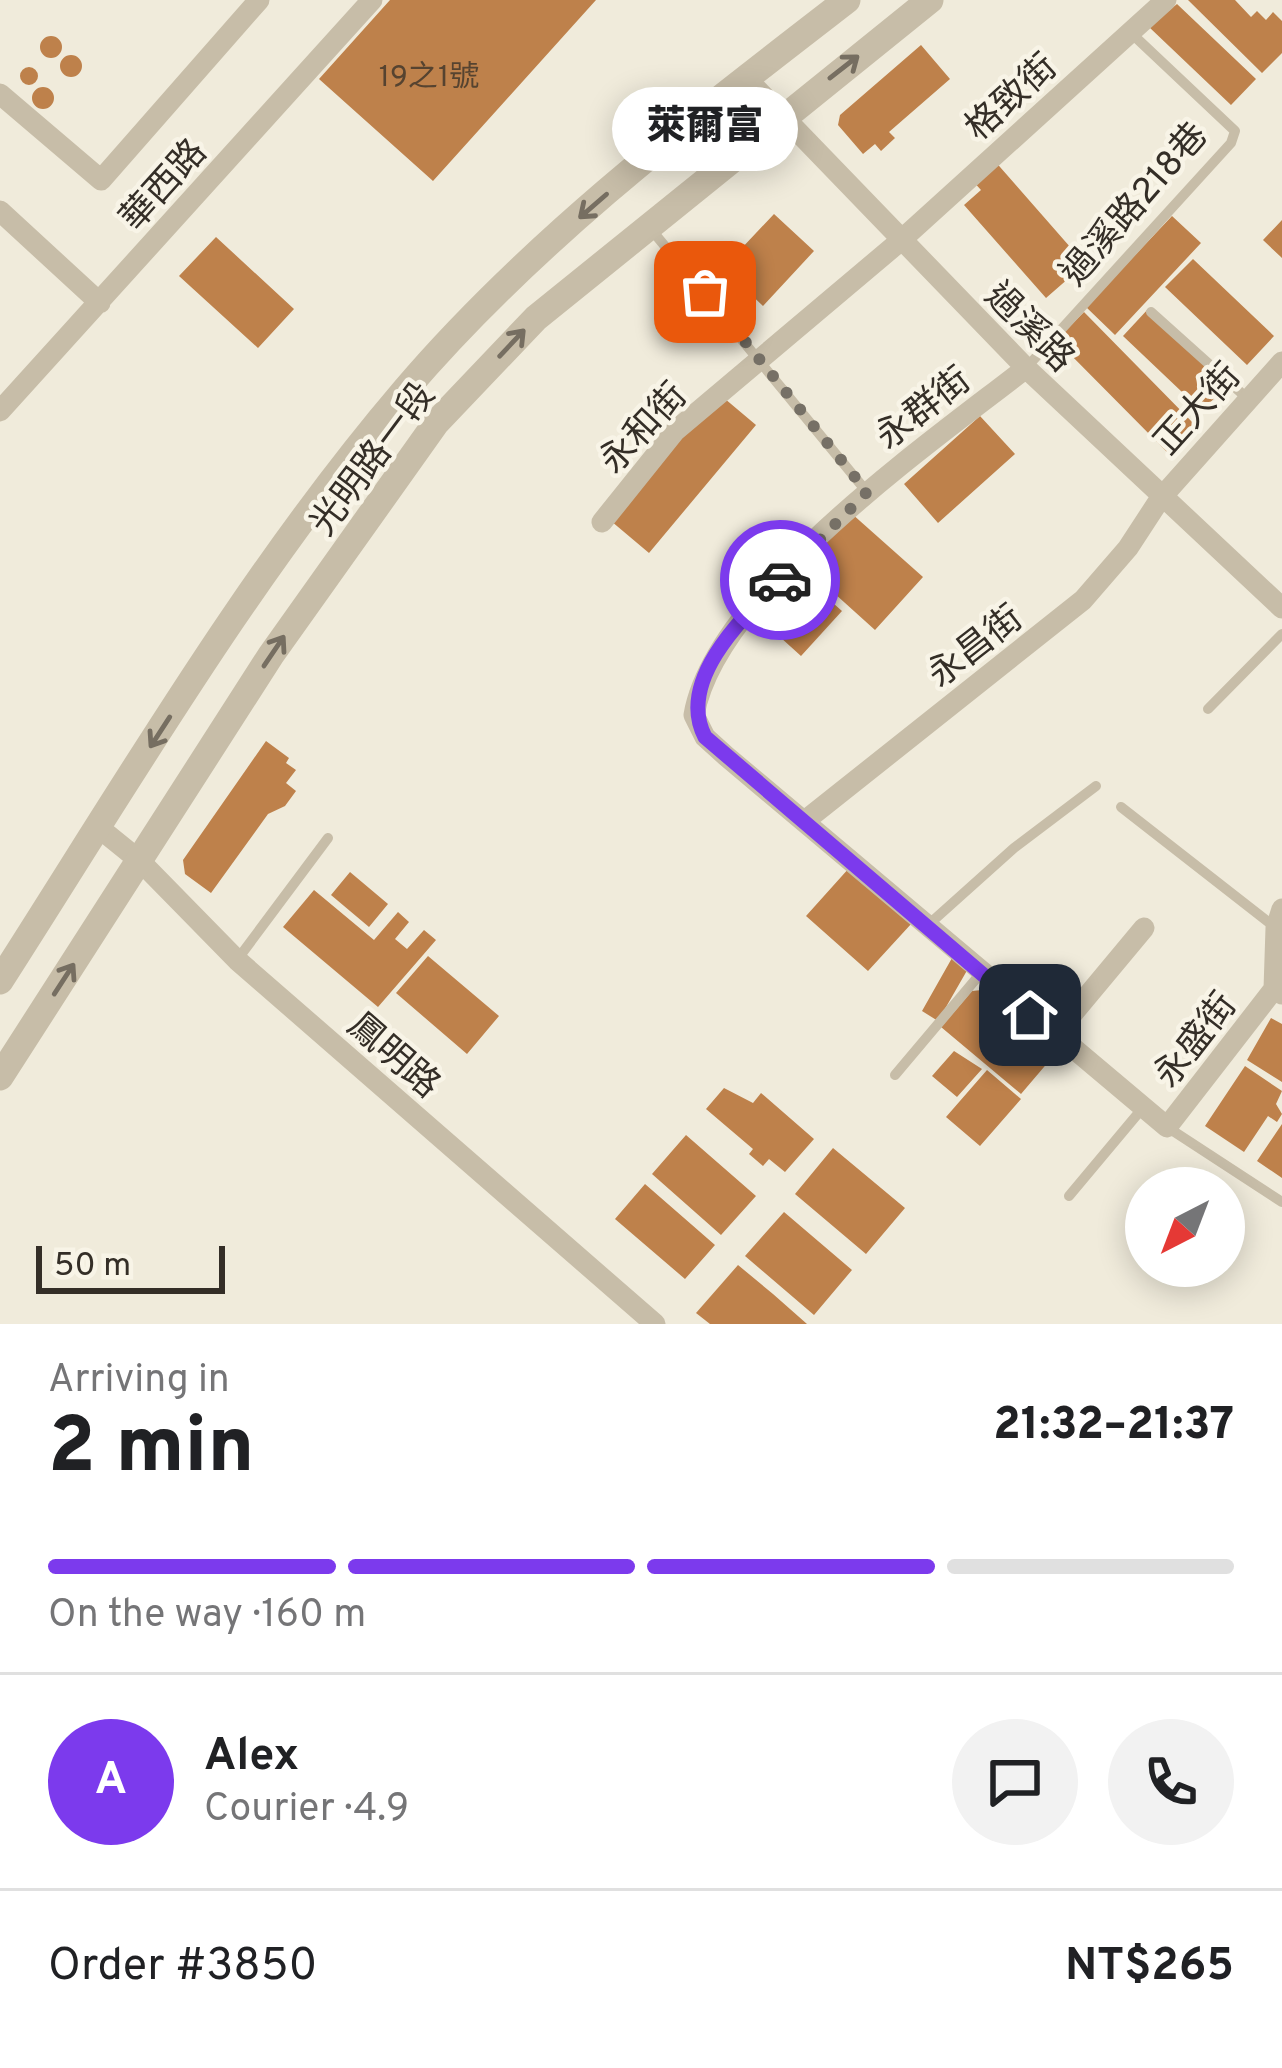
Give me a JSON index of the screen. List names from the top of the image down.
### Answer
{
  "streets": {
    "street": [
      "格致街",
      "華西路",
      "過溪路",
      "永群街",
      "正大街",
      "永和街",
      "光明路一段",
      "永昌街",
      "永盛街",
      "鳳明路"
    ],
    "lane": ["過溪路218巷"]
  },
  "crossings": [
    ["格致街", "過溪路218巷"],
    ["格致街", "過溪路"],
    ["格致街", "永和街"],
    ["過溪路218巷", "過溪路"],
    ["過溪路218巷", "永群街"],
    ["過溪路", "永群街"],
    ["過溪路", "正大街"],
    ["過溪路", "永和街"],
    ["過溪路", "光明路一段"],
    ["過溪路", "永昌街"],
    ["永群街", "永昌街"],
    ["永群街", "永盛街"],
    ["正大街", "永昌街"],
    ["光明路一段", "鳳明路"],
    ["永昌街", "永盛街"]
  ],
  "places": ["萊爾富"],
  "house_numbers": ["19之1號"],
  "scale_bar": "50 m",
  "north": "bottom left",
  "page": {
    "bubble": "萊爾富",
    "scale": "50 m",
    "heading": ["2 min", "Arriving in", "21:32–21:37"],
    "panel": [
      "Alex",
      "Courier · 4.9",
      "Order #3850",
      "NT$265"
    ],
    "bar": "On the way · 160 m",
    "round": "A"
  }
}
